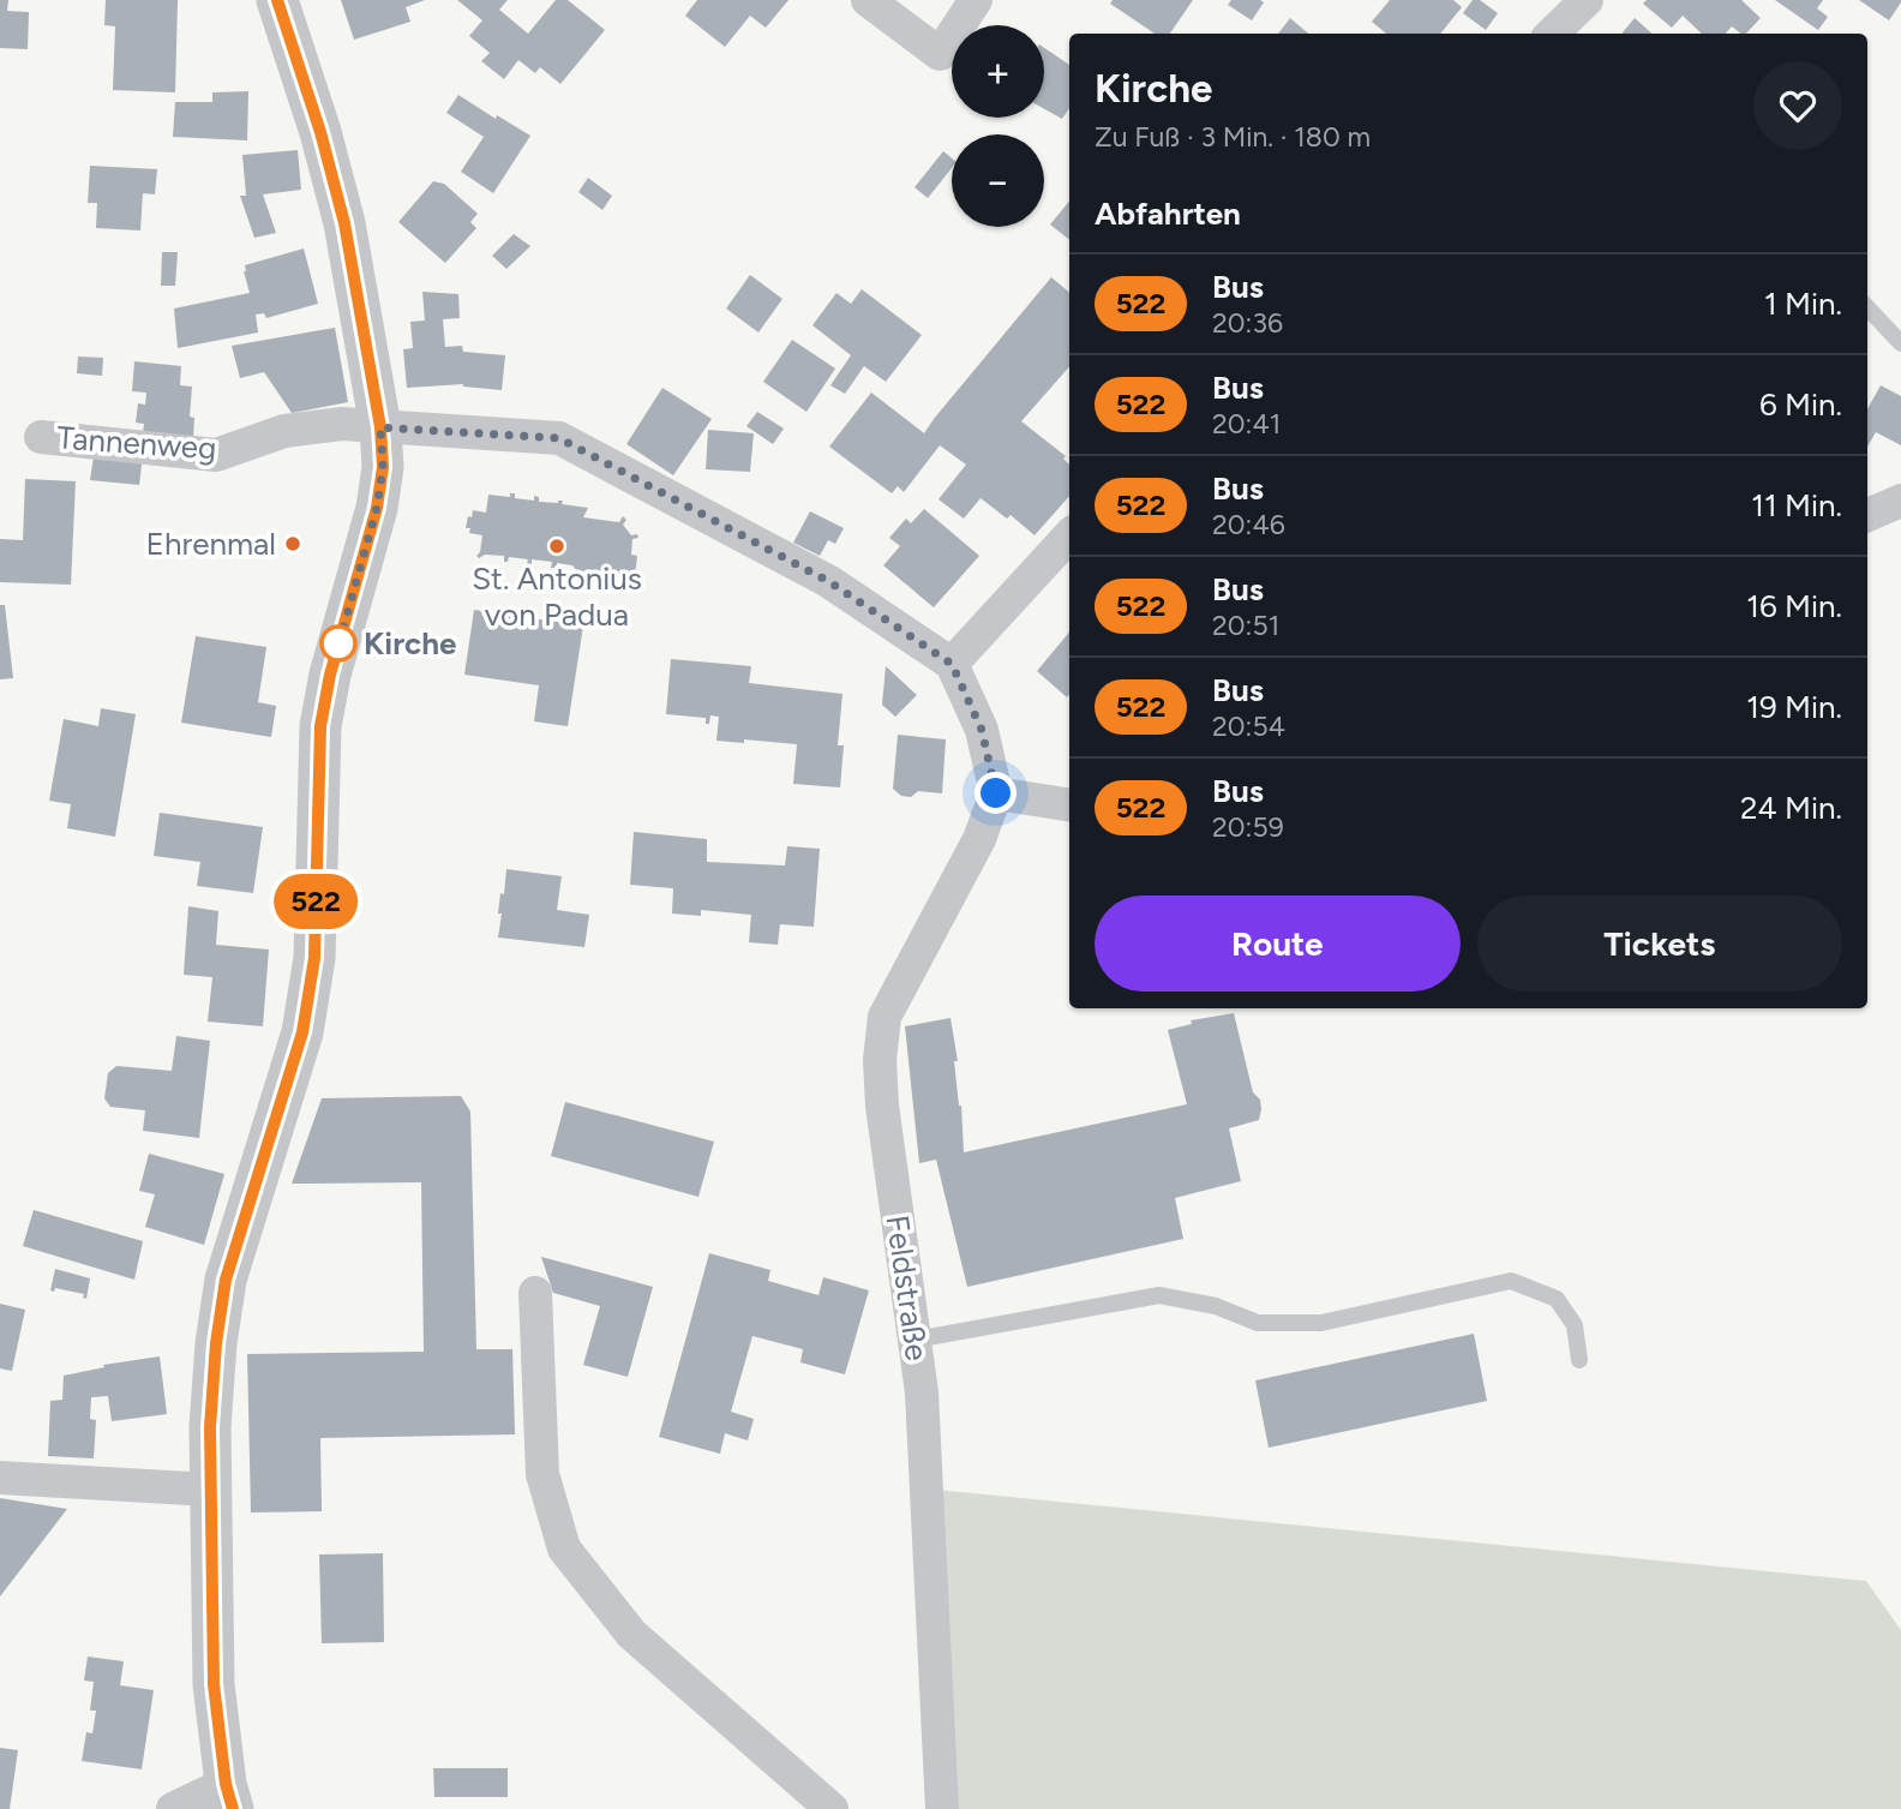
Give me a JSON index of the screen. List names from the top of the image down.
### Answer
{
  "streets": {
    "street": ["Tannenweg", "Feldstraße"]
  },
  "places": ["Ehrenmal", "St. Antonius von Padua", "Kirche"],
  "lines": ["bus line 522"],
  "page": {
    "on_map": "522",
    "map_buttons": ["+", "−"],
    "heading": [
      ["Kirche", "Zu Fuß · 3 Min. · 180 m"],
      "Abfahrten"
    ],
    "list": [
      {
        "mark": "522",
        "name": "Bus",
        "note": "20:36",
        "value": "1 Min."
      },
      {
        "mark": "522",
        "name": "Bus",
        "note": "20:41",
        "value": "6 Min."
      },
      {
        "mark": "522",
        "name": "Bus",
        "note": "20:46",
        "value": "11 Min."
      },
      {
        "mark": "522",
        "name": "Bus",
        "note": "20:51",
        "value": "16 Min."
      },
      {
        "mark": "522",
        "name": "Bus",
        "note": "20:54",
        "value": "19 Min."
      },
      {
        "mark": "522",
        "name": "Bus",
        "note": "20:59",
        "value": "24 Min."
      }
    ],
    "buttons": ["Route", "Tickets"]
  }
}
